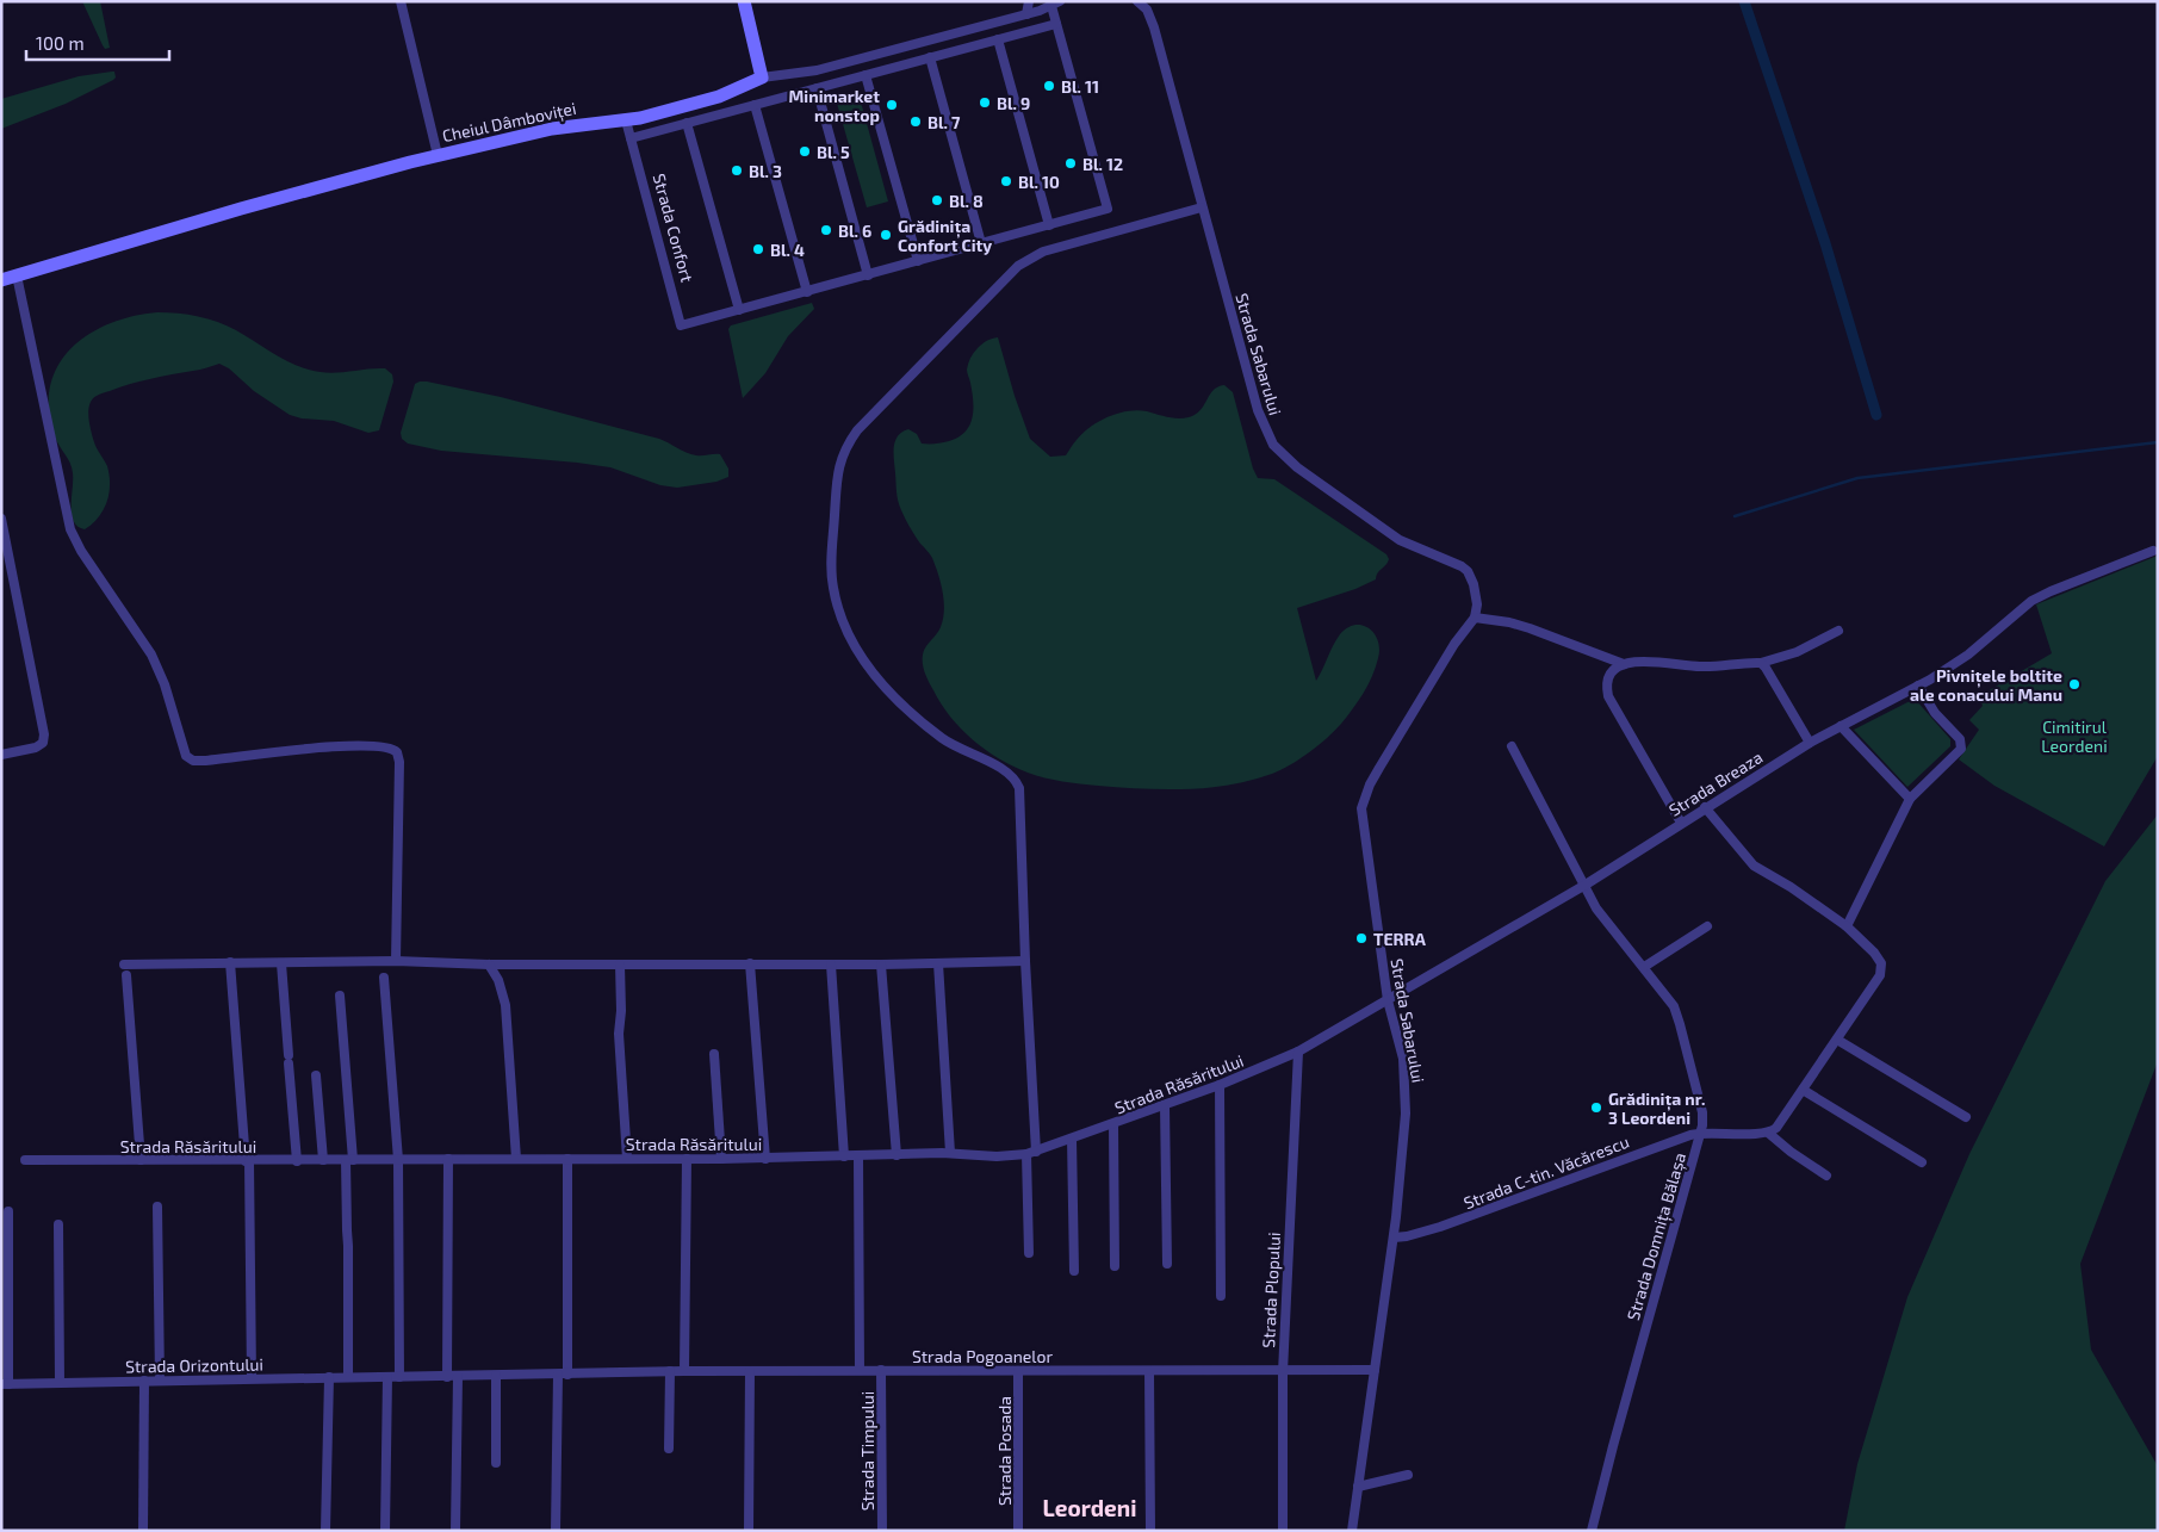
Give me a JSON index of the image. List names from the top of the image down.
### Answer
{
  "streets": {
    "street": [
      "Cheiul Dâmboviței",
      "Strada Confort",
      "Strada Sabarului",
      "Strada Breaza",
      "Strada Răsăritului",
      "Strada C-tin. Văcărescu",
      "Strada Domnița Bălașa",
      "Strada Plopului",
      "Strada Pogoanelor",
      "Strada Orizontului",
      "Strada Timpului",
      "Strada Posada"
    ]
  },
  "crossings": [
    ["Strada Sabarului", "Strada Breaza"],
    ["Strada Sabarului", "Strada C-tin. Văcărescu"],
    ["Strada Sabarului", "Strada Pogoanelor"],
    ["Strada Breaza", "Strada Răsăritului"],
    ["Strada Breaza", "Strada Domnița Bălașa"],
    ["Strada Breaza", "Strada Plopului"],
    ["Strada Răsăritului", "Strada Plopului"],
    ["Strada C-tin. Văcărescu", "Strada Domnița Bălașa"],
    ["Strada Plopului", "Strada Pogoanelor"],
    ["Strada Pogoanelor", "Strada Orizontului"],
    ["Strada Pogoanelor", "Strada Timpului"],
    ["Strada Pogoanelor", "Strada Posada"]
  ],
  "districts": ["Leordeni"],
  "parks": ["Cimitirul Leordeni"],
  "places": [
    "Bl. 11",
    "Bl. 9",
    "Minimarket nonstop",
    "Bl. 7",
    "Bl. 5",
    "Bl. 12",
    "Bl. 3",
    "Bl. 10",
    "Bl. 8",
    "Bl. 6",
    "Grădinița Confort City",
    "Bl. 4",
    "Pivnițele boltite ale conacului Manu",
    "TERRA",
    "Grădinița nr. 3 Leordeni"
  ],
  "scale_bar": "100 m"
}
